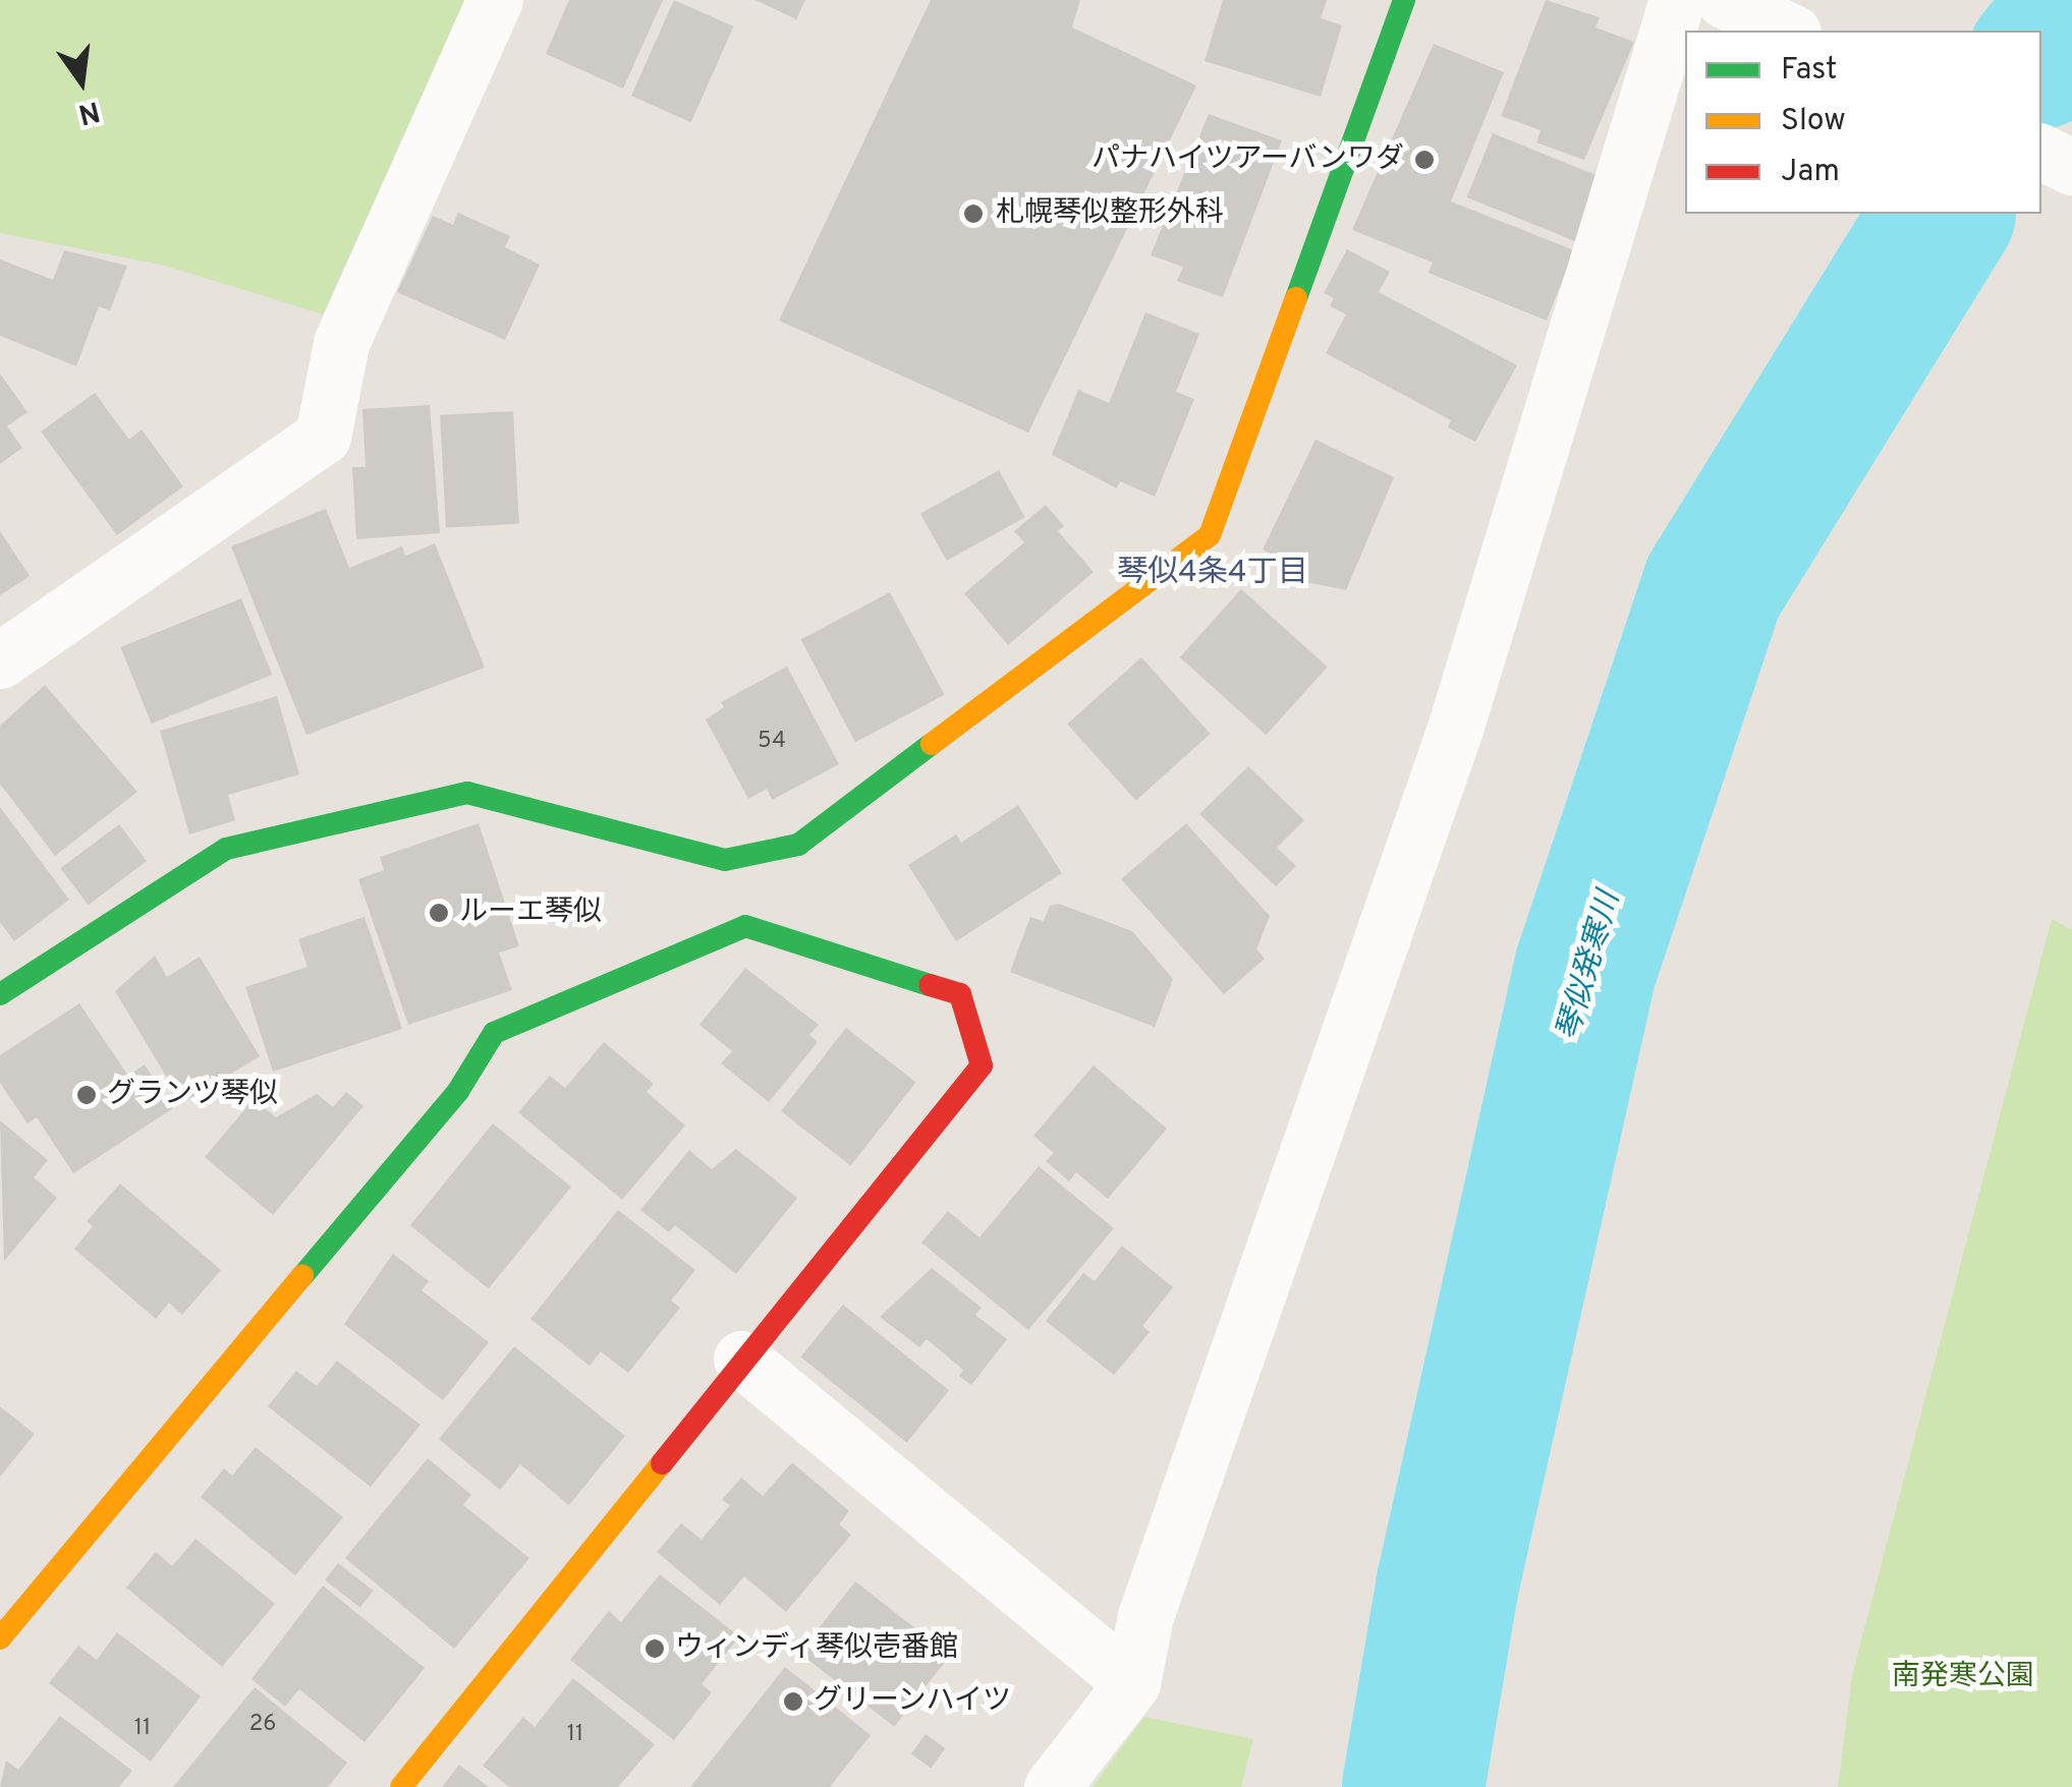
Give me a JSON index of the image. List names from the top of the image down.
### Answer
{
  "districts": ["琴似4条4丁目"],
  "water": ["琴似発寒川"],
  "parks": ["南発寒公園"],
  "places": [
    "パナハイツアーバンワダ",
    "札幌琴似整形外科",
    "ルーエ琴似",
    "グランツ琴似",
    "ウィンディ琴似壱番館",
    "グリーンハイツ"
  ],
  "house_numbers": [
    "54",
    "26",
    "11",
    "11"
  ],
  "legend": ["Fast", "Slow", "Jam"],
  "north": "bottom"
}
